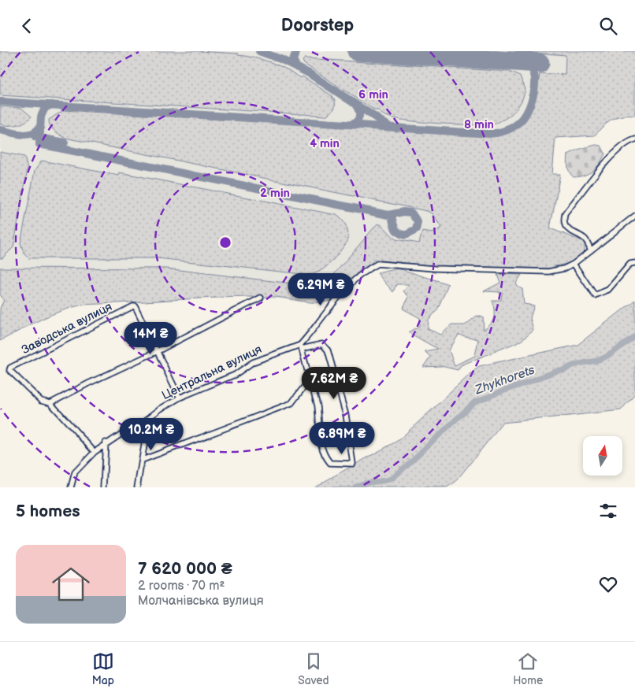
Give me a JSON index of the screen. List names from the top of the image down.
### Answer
{
  "streets": {
    "street": ["Заводська вулиця", "Центральна вулиця"]
  },
  "water": ["Zhykhorets"],
  "north": "top",
  "page": {
    "header": "Doorstep",
    "price": [
      "6.29M ₴",
      "14M ₴",
      "7.62M ₴",
      "10.2M ₴",
      "6.89M ₴"
    ],
    "heading": "5 homes",
    "list": [
      {
        "name": "7 620 000 ₴",
        "note": "2 rooms · 70 m² · Молчанівська вулиця"
      }
    ],
    "tabs": ["Map", "Saved", "Home"]
  },
  "rings": [
    "6 min",
    "8 min",
    "4 min",
    "2 min"
  ]
}
